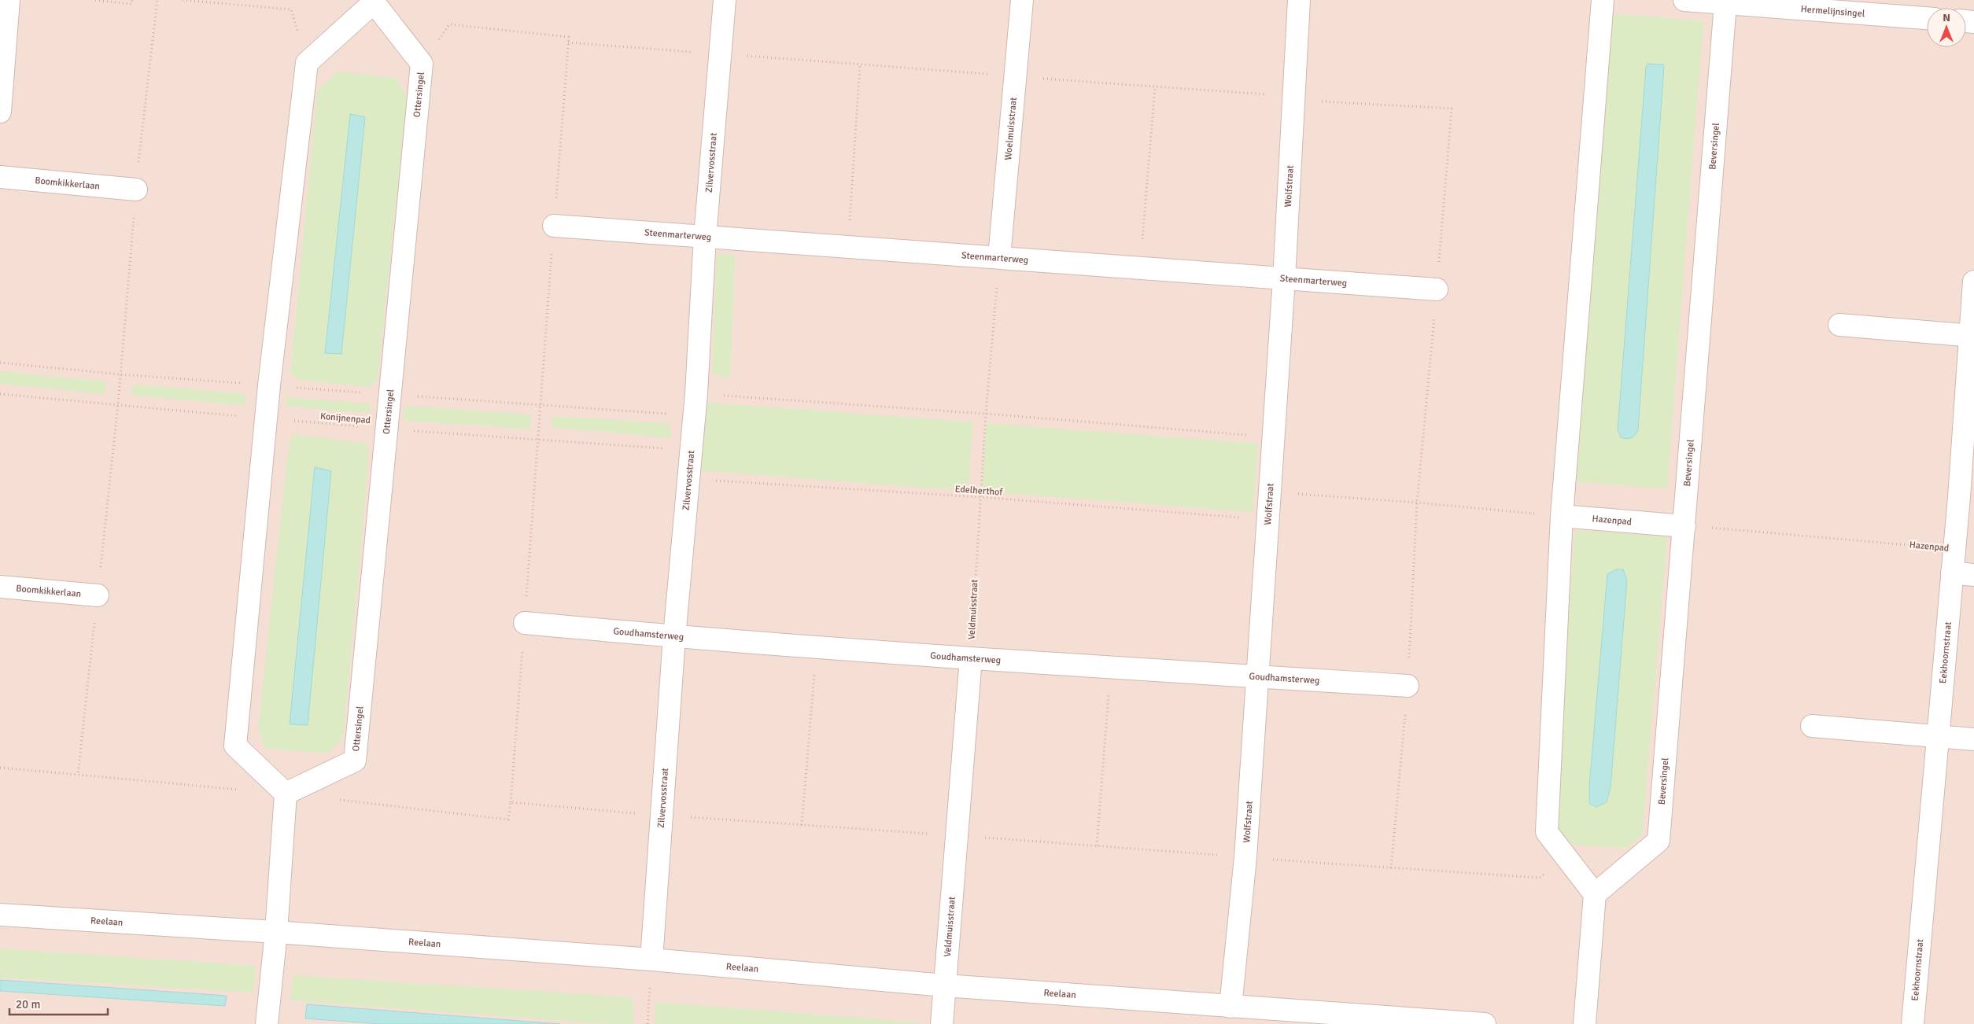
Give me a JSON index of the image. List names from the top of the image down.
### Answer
{
  "streets": {
    "street": [
      "Hermelijnsingel",
      "Ottersingel",
      "Woelmuisstraat",
      "Beversingel",
      "Zilvervosstraat",
      "Boomkikkerlaan",
      "Wolfstraat",
      "Steenmarterweg",
      "Hazenpad",
      "Veldmuisstraat",
      "Goudhamsterweg",
      "Eekhoornstraat",
      "Reelaan"
    ],
    "path": ["Konijnenpad", "Edelherthof"]
  },
  "crossings": [
    ["Hermelijnsingel", "Beversingel"],
    ["Ottersingel", "Konijnenpad"],
    ["Woelmuisstraat", "Steenmarterweg"],
    ["Woelmuisstraat", "Veldmuisstraat"],
    ["Beversingel", "Hazenpad"],
    ["Zilvervosstraat", "Steenmarterweg"],
    ["Zilvervosstraat", "Konijnenpad"],
    ["Zilvervosstraat", "Edelherthof"],
    ["Zilvervosstraat", "Goudhamsterweg"],
    ["Zilvervosstraat", "Reelaan"],
    ["Wolfstraat", "Steenmarterweg"],
    ["Wolfstraat", "Edelherthof"],
    ["Wolfstraat", "Goudhamsterweg"],
    ["Wolfstraat", "Reelaan"],
    ["Steenmarterweg", "Veldmuisstraat"],
    ["Edelherthof", "Veldmuisstraat"],
    ["Hazenpad", "Eekhoornstraat"],
    ["Veldmuisstraat", "Goudhamsterweg"],
    ["Veldmuisstraat", "Reelaan"]
  ],
  "scale_bar": "20 m",
  "north": "top"
}
